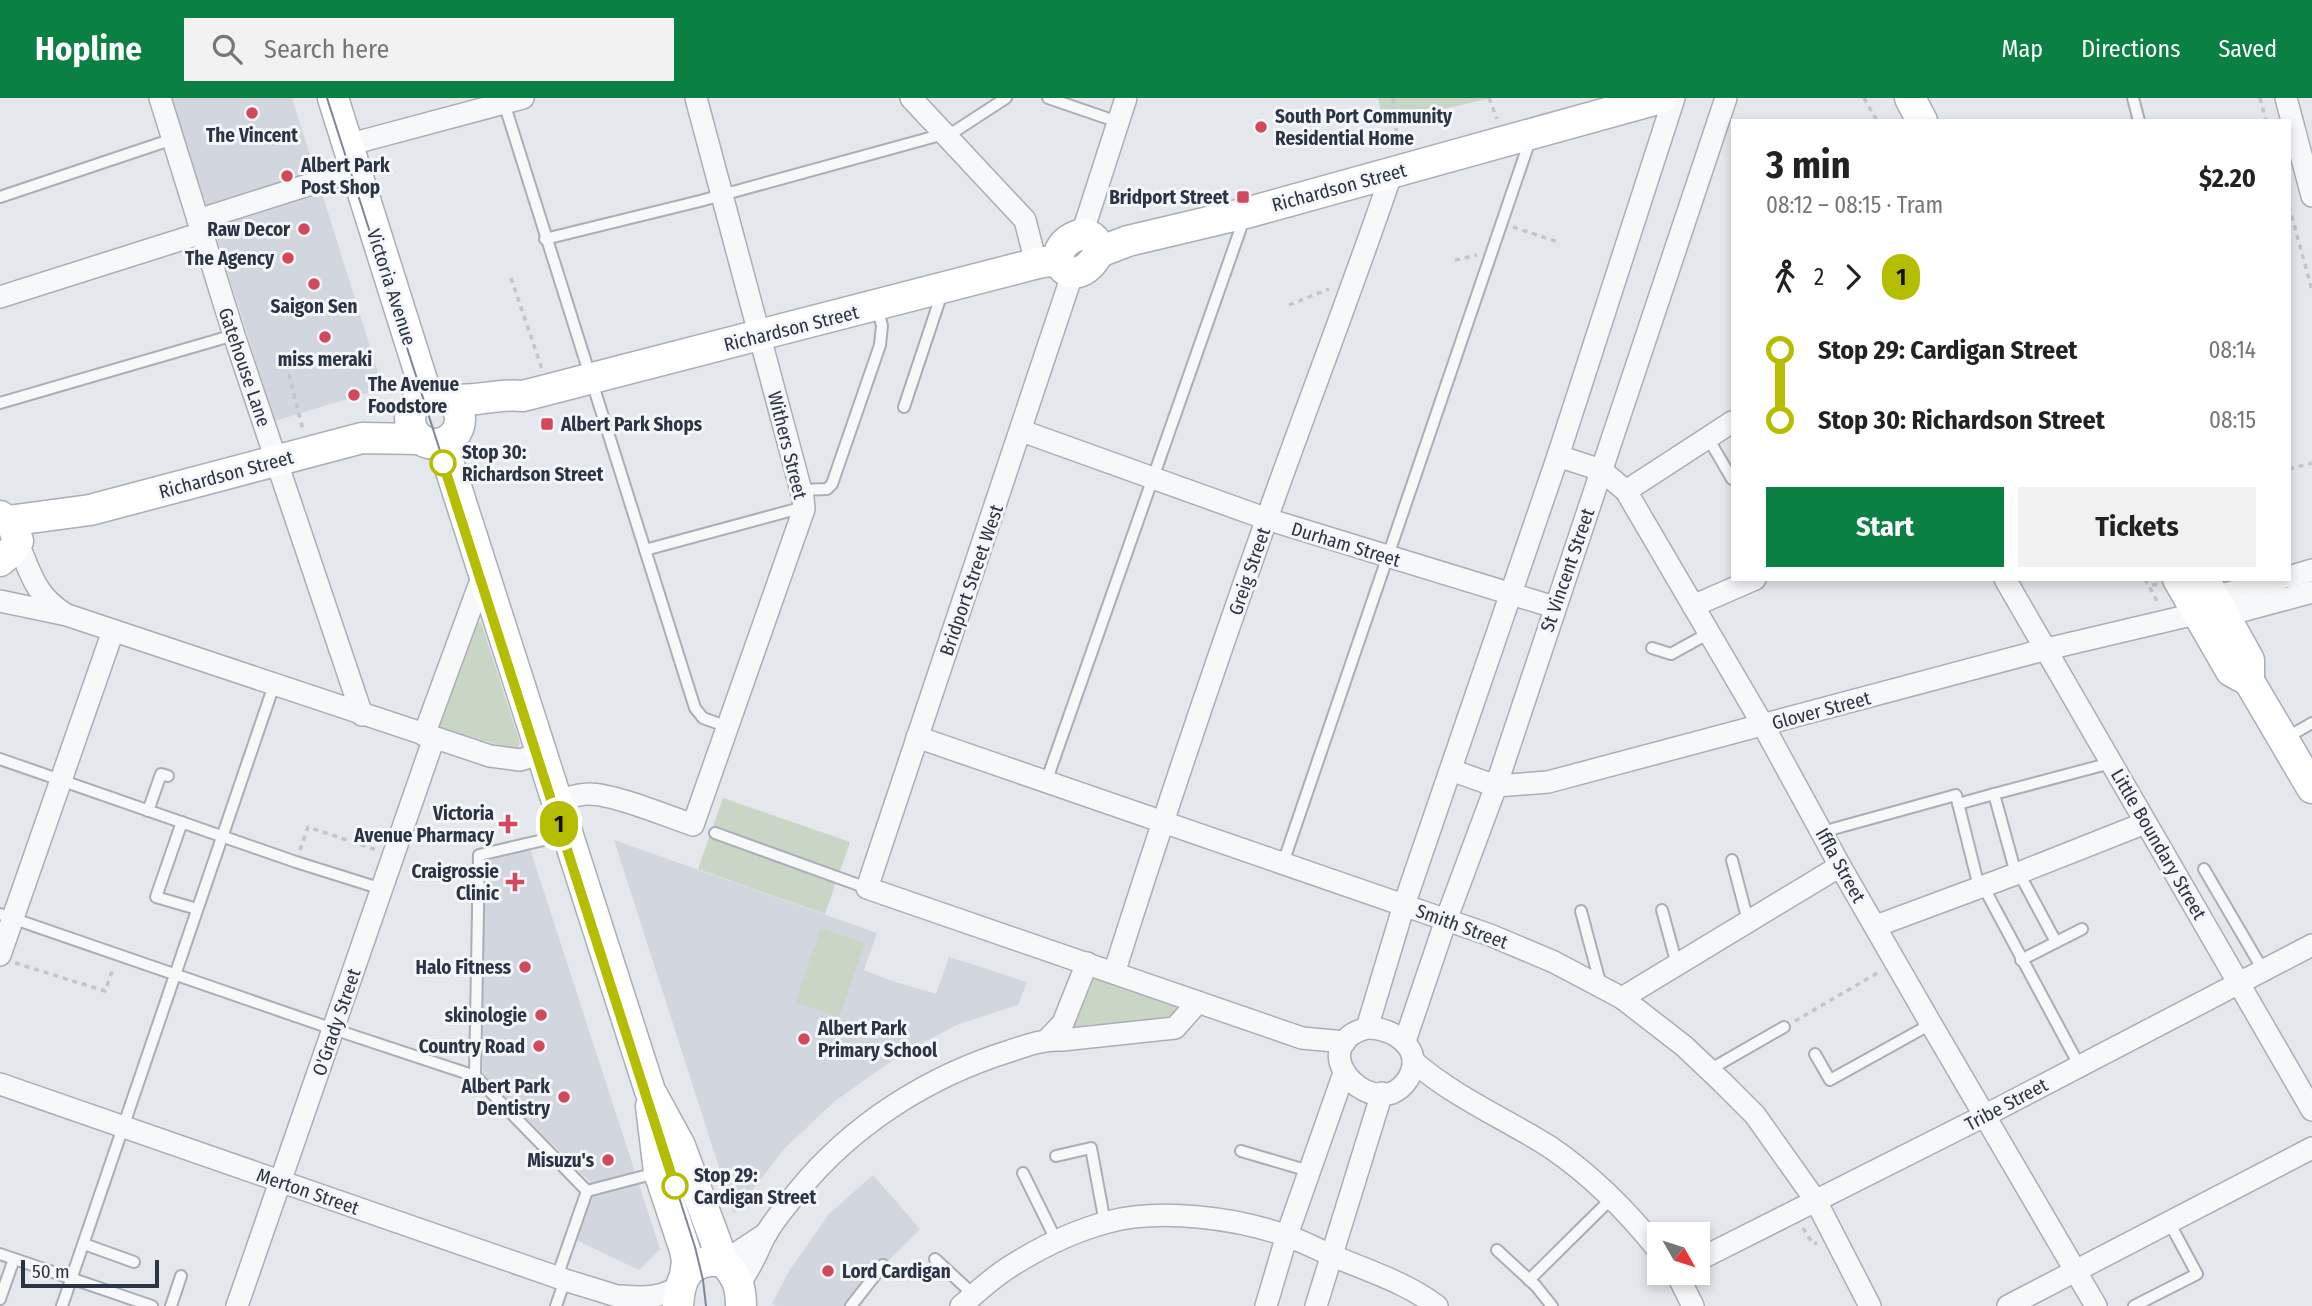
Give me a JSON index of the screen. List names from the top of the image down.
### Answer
{
  "streets": {
    "street": [
      "Richardson Street",
      "Victoria Avenue",
      "Gatehouse Lane",
      "Withers Street",
      "Durham Street",
      "St Vincent Street",
      "Greig Street",
      "Bridport Street West",
      "Glover Street",
      "Little Boundary Street",
      "Iffla Street",
      "Smith Street",
      "O'Grady Street",
      "Tribe Street",
      "Merton Street"
    ]
  },
  "crossings": [
    ["Richardson Street", "Victoria Avenue"],
    ["Richardson Street", "Gatehouse Lane"],
    ["Richardson Street", "Withers Street"],
    ["Richardson Street", "Greig Street"],
    ["Richardson Street", "Bridport Street West"],
    ["Durham Street", "St Vincent Street"],
    ["Durham Street", "Greig Street"],
    ["Durham Street", "Bridport Street West"],
    ["St Vincent Street", "Glover Street"],
    ["St Vincent Street", "Iffla Street"],
    ["St Vincent Street", "Smith Street"],
    ["Greig Street", "Smith Street"],
    ["Bridport Street West", "Smith Street"],
    ["Glover Street", "Little Boundary Street"],
    ["Glover Street", "Iffla Street"],
    ["Little Boundary Street", "Tribe Street"],
    ["Iffla Street", "Tribe Street"],
    ["Smith Street", "Tribe Street"],
    ["O'Grady Street", "Merton Street"]
  ],
  "places": {
    "other": [
      "The Vincent",
      "South Port Community Residential Home",
      "Albert Park Post Shop",
      "Raw Decor",
      "The Agency",
      "Saigon Sen",
      "miss meraki",
      "The Avenue Foodstore",
      "Stop 30: Richardson Street",
      "Halo Fitness",
      "skinologie",
      "Albert Park Primary School",
      "Country Road",
      "Albert Park Dentistry",
      "Misuzu's",
      "Stop 29: Cardigan Street",
      "Lord Cardigan"
    ],
    "transit": ["Bridport Street", "Albert Park Shops"],
    "health": ["Victoria Avenue Pharmacy", "Craigrossie Clinic"]
  },
  "lines": ["tram line 1"],
  "scale_bar": "50 m",
  "north": "bottom right",
  "page": {
    "header": "Hopline",
    "search": "Search here",
    "nav": ["Map", "Directions", "Saved"],
    "on_map": "1",
    "heading": ["3 min", "08:12 – 08:15 · Tram", "$2.20"],
    "legs": ["2", "1"],
    "list": [
      {
        "name": "Stop 29: Cardigan Street",
        "value": "08:14"
      },
      {
        "name": "Stop 30: Richardson Street",
        "value": "08:15"
      }
    ],
    "buttons": ["Start", "Tickets"],
    "scale": "50 m"
  }
}
